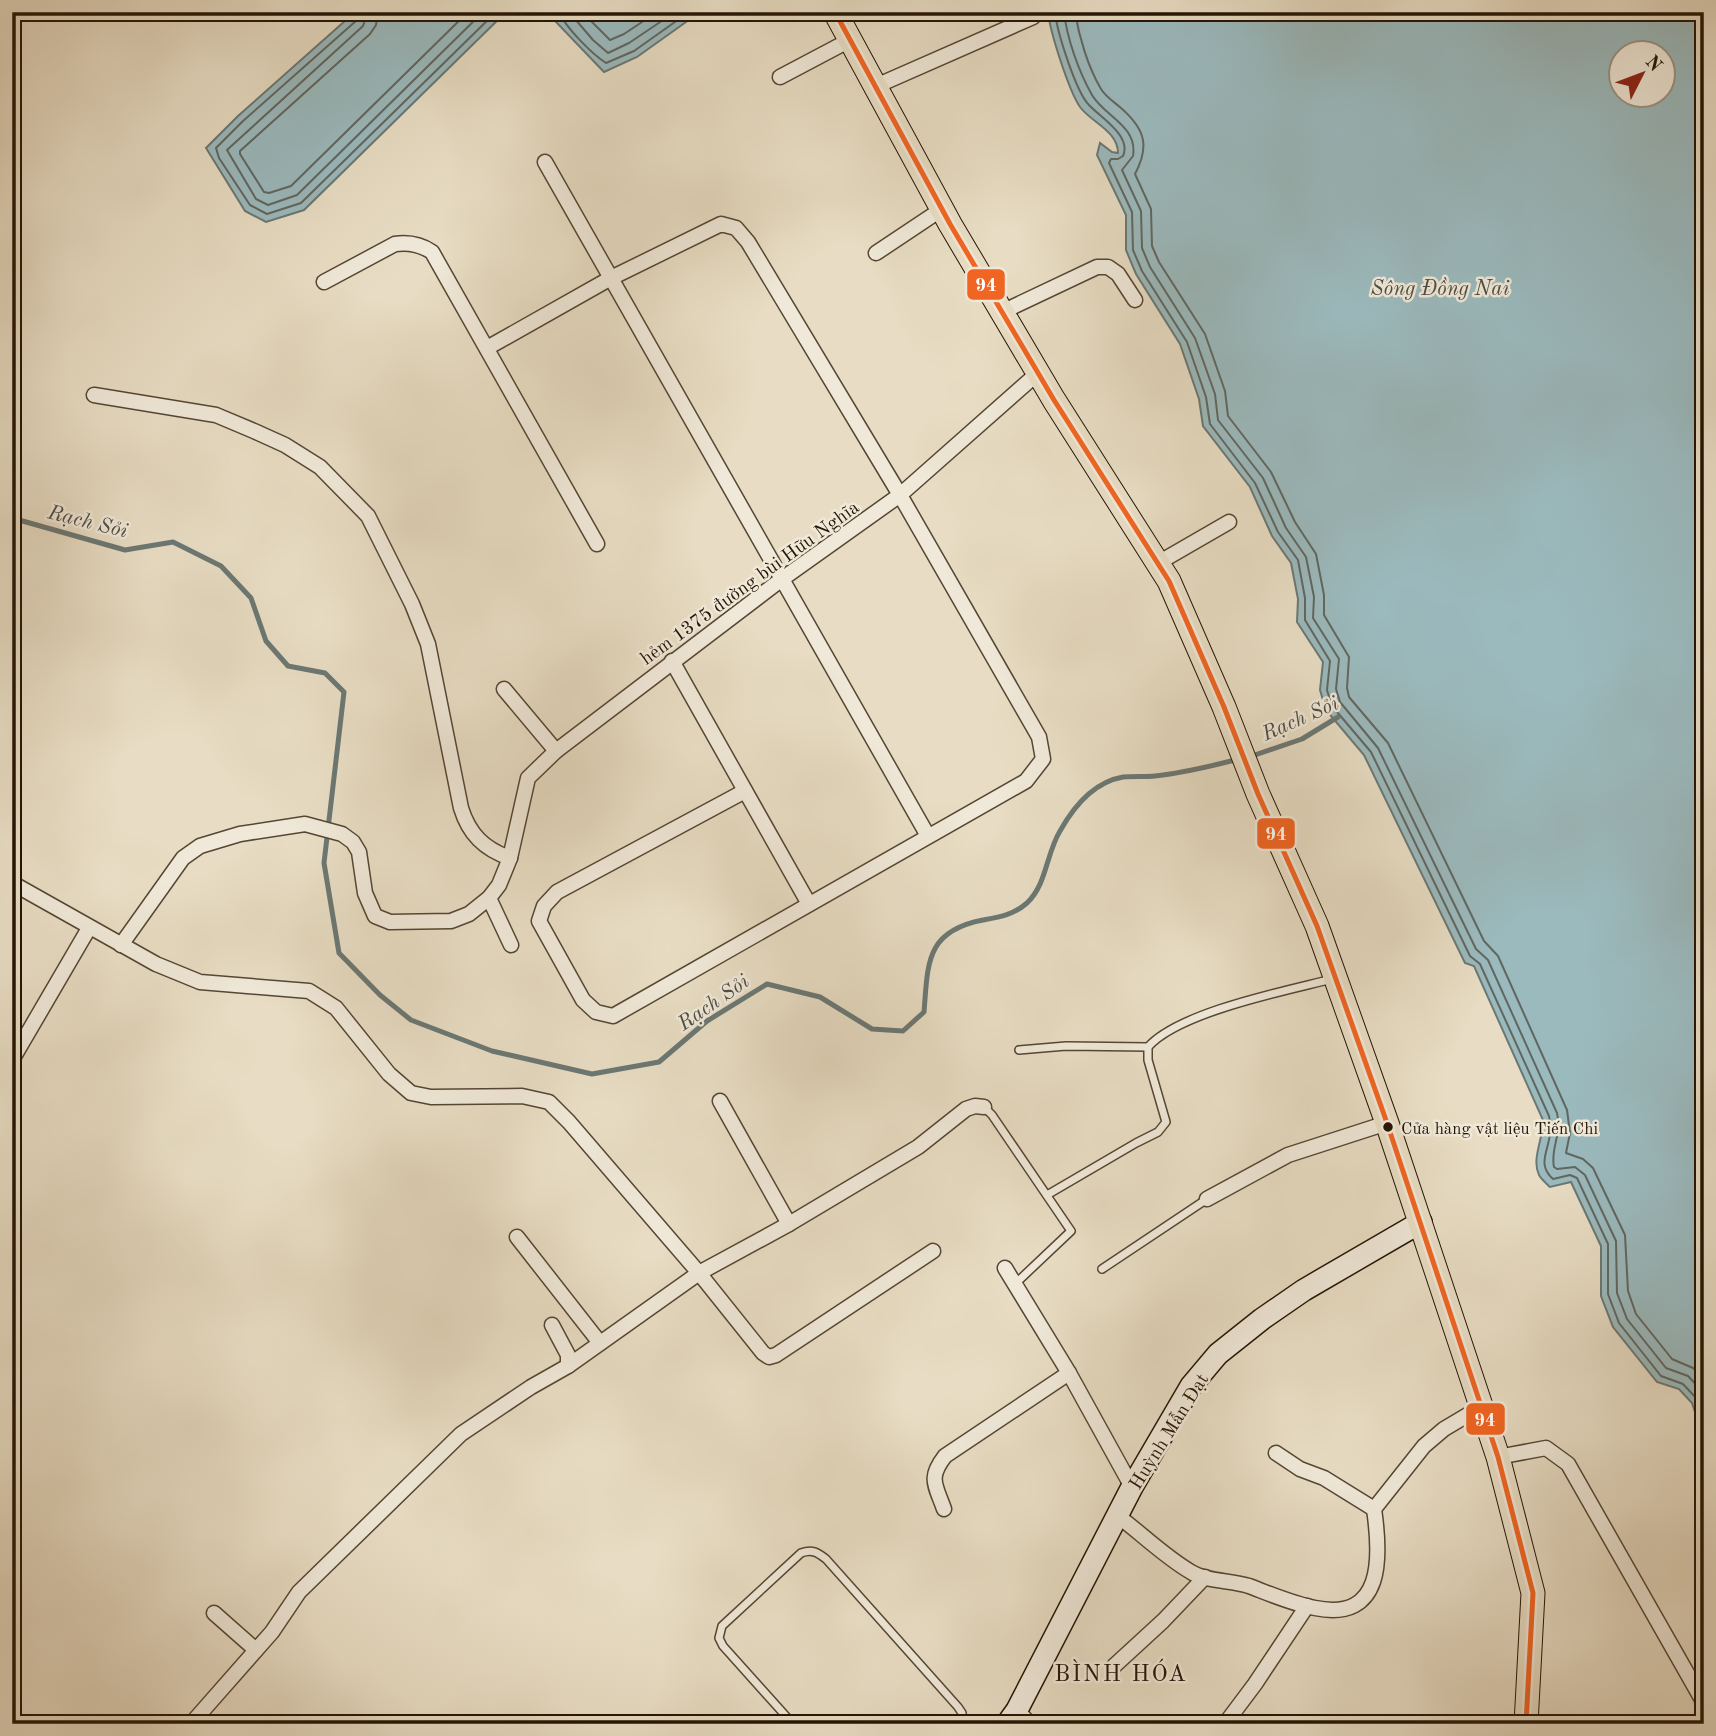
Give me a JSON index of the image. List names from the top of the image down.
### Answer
{
  "streets": {
    "main road": ["Huỳnh Mẫn Đạt"],
    "street": ["hẻm 1375 đường bùi Hữu Nghĩa"]
  },
  "districts": ["BÌNH HÓA"],
  "water": ["Sông Đồng Nai", "Rạch Sỏi"],
  "places": ["Cửa hàng vật liệu Tiến Chi"],
  "lines": ["transit line 94"],
  "north": "top right"
}
